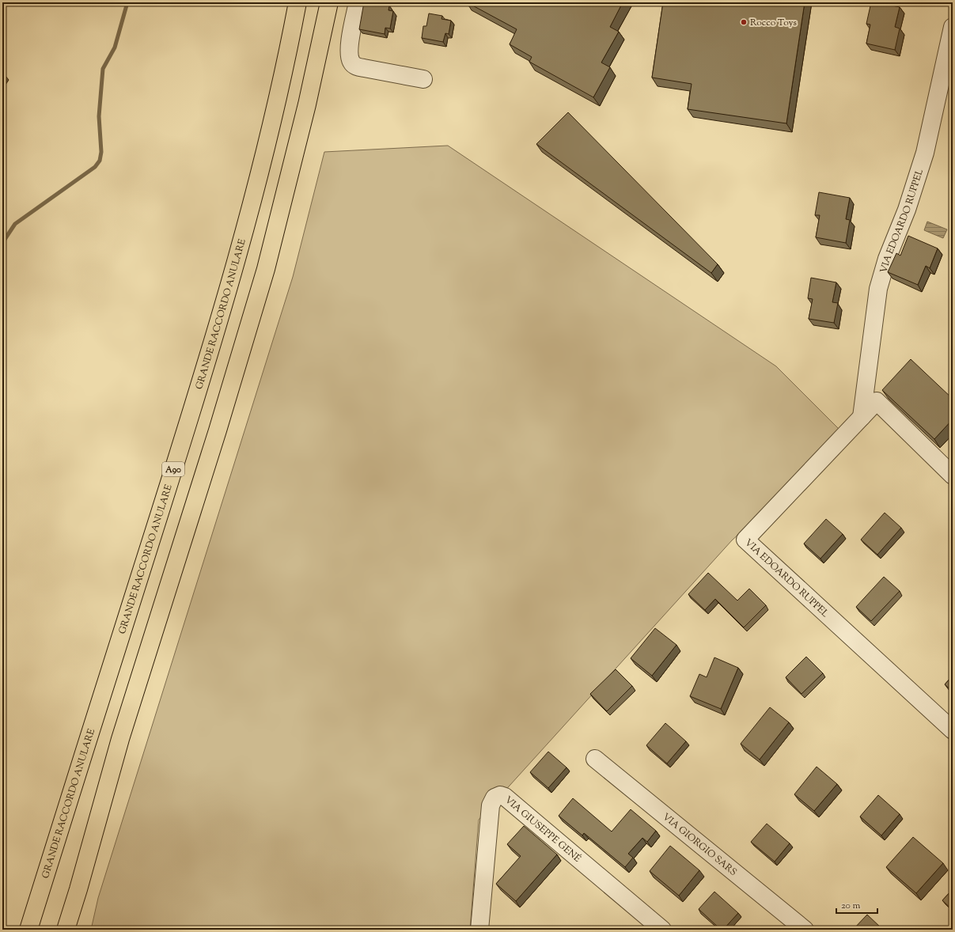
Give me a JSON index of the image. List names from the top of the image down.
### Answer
{
  "streets": {
    "highway": ["GRANDE RACCORDO ANULARE", "A90"],
    "street": ["VIA EDOARDO RUPPEL", "VIA GIUSEPPE GENÉ", "VIA GIORGIO SARS"]
  },
  "places": ["Rocco Toys"],
  "scale_bar": "20 m"
}
